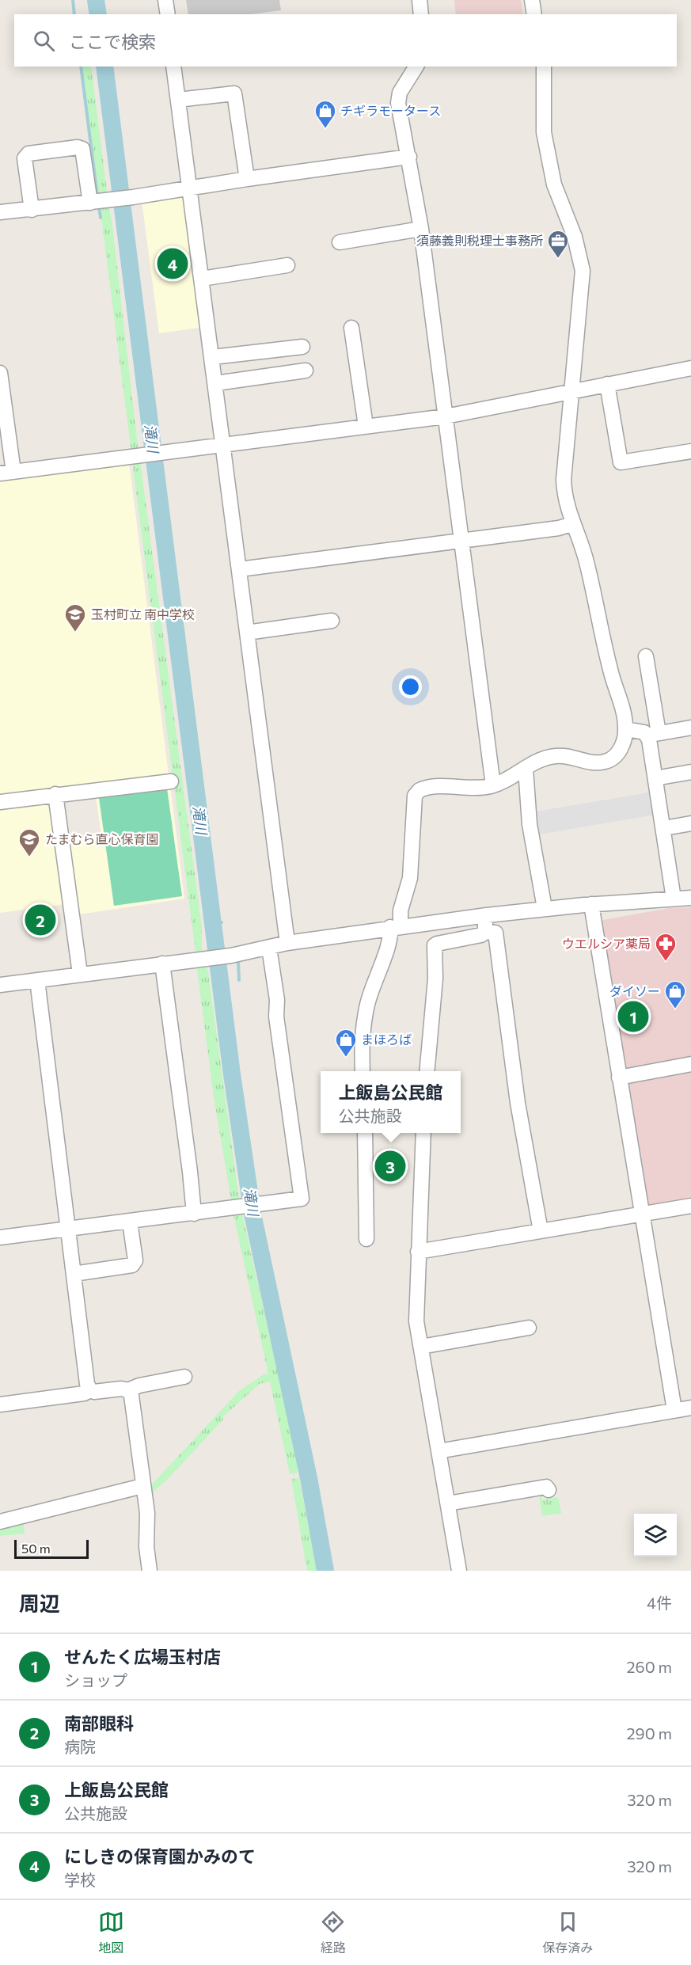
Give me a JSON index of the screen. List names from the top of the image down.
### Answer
{
  "water": ["滝川"],
  "places": {
    "shop": ["チギラモータース", "ダイソー", "まほろば"],
    "office": ["須藤義則税理士事務所"],
    "school or university": ["玉村町立 南中学校", "たまむら直心保育園"],
    "pharmacy": ["ウエルシア薬局"]
  },
  "scale_bar": "50 m",
  "page": {
    "search": "ここで検索",
    "pins": [
      "4",
      "2",
      "1",
      "3"
    ],
    "popup": ["上飯島公民館", "公共施設"],
    "scale": "50 m",
    "heading": ["周辺", "4件"],
    "list": [
      {
        "mark": "1",
        "name": "せんたく広場玉村店",
        "note": "ショップ",
        "value": "260 m"
      },
      {
        "mark": "2",
        "name": "南部眼科",
        "note": "病院",
        "value": "290 m"
      },
      {
        "mark": "3",
        "name": "上飯島公民館",
        "note": "公共施設",
        "value": "320 m"
      },
      {
        "mark": "4",
        "name": "にしきの保育園かみのて",
        "note": "学校",
        "value": "320 m"
      }
    ],
    "nav": ["地図", "経路", "保存済み"]
  }
}
